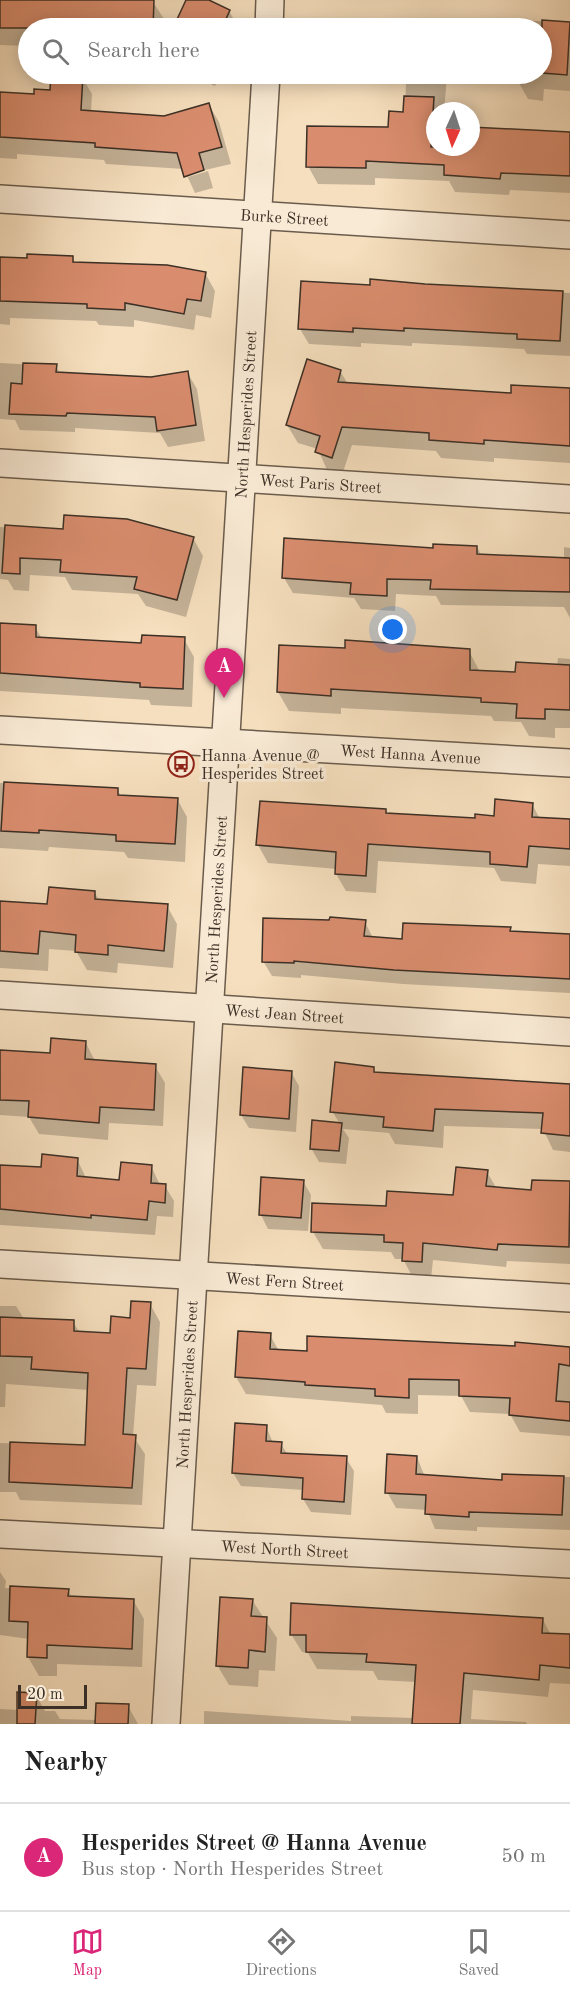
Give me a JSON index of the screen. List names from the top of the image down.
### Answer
{
  "streets": {
    "street": [
      "Burke Street",
      "North Hesperides Street",
      "West Paris Street",
      "West Hanna Avenue",
      "West Jean Street",
      "West Fern Street",
      "West North Street"
    ]
  },
  "crossings": [
    ["Burke Street", "North Hesperides Street"],
    ["North Hesperides Street", "West Paris Street"],
    ["North Hesperides Street", "West Hanna Avenue"],
    ["North Hesperides Street", "West Jean Street"],
    ["North Hesperides Street", "West Fern Street"],
    ["North Hesperides Street", "West North Street"]
  ],
  "places": {
    "bus stop": ["Hanna Avenue @ Hesperides Street"]
  },
  "scale_bar": "20 m",
  "north": "bottom",
  "page": {
    "search": "Search here",
    "pins": "A",
    "scale": "20 m",
    "heading": "Nearby",
    "list": [
      {
        "mark": "A",
        "name": "Hesperides Street @ Hanna Avenue",
        "note": "Bus stop · North Hesperides Street",
        "value": "50 m"
      }
    ],
    "nav": ["Map", "Directions", "Saved"]
  }
}
